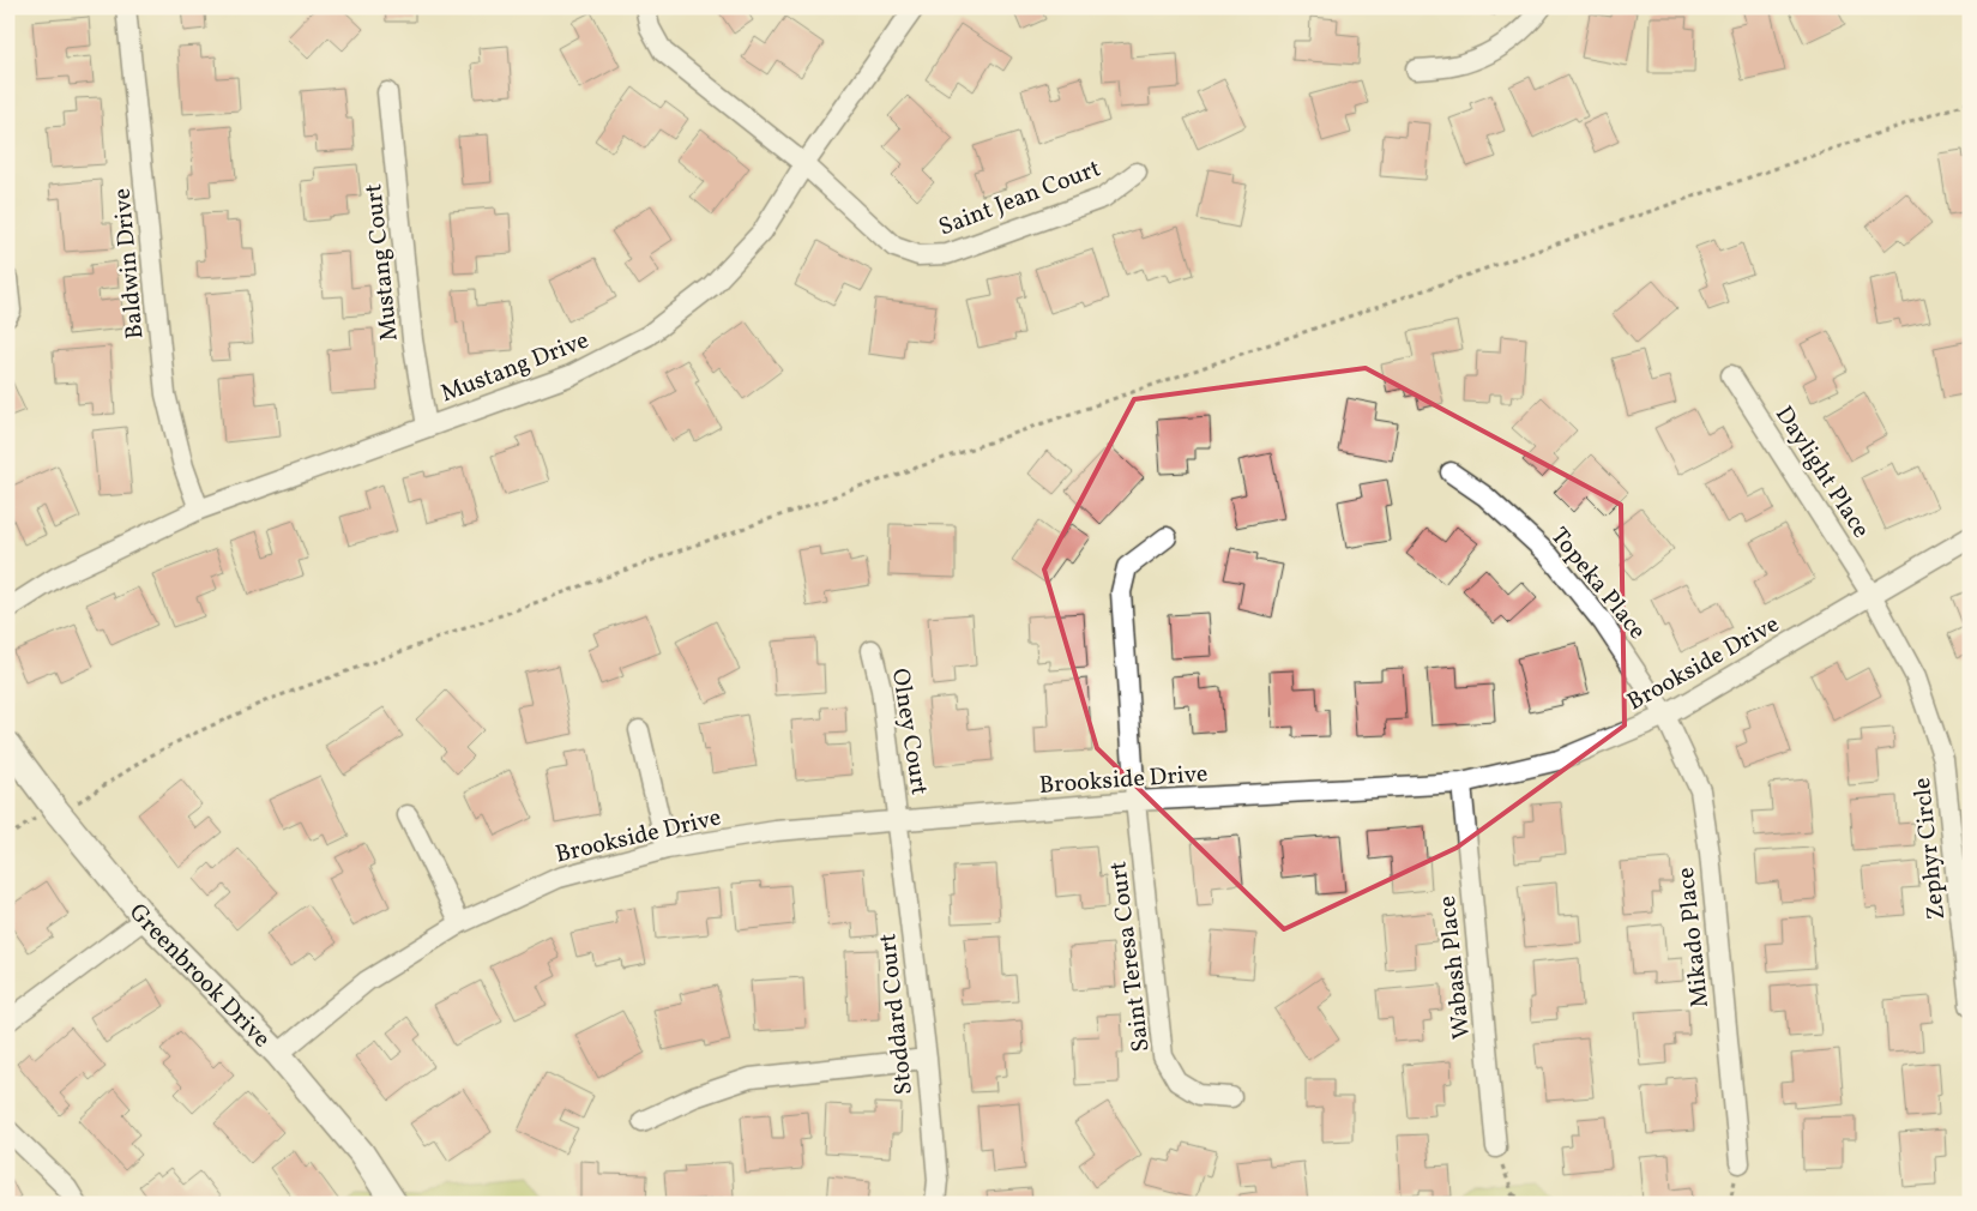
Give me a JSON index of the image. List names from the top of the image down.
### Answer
{
  "streets": {
    "street": [
      "Saint Jean Court",
      "Mustang Court",
      "Baldwin Drive",
      "Mustang Drive",
      "Daylight Place",
      "Topeka Place",
      "Brookside Drive",
      "Olney Court",
      "Zephyr Circle",
      "Mikado Place",
      "Saint Teresa Court",
      "Wabash Place",
      "Greenbrook Drive",
      "Stoddard Court"
    ]
  },
  "crossings": [
    ["Saint Jean Court", "Mustang Drive"],
    ["Mustang Court", "Mustang Drive"],
    ["Baldwin Drive", "Mustang Drive"],
    ["Daylight Place", "Brookside Drive"],
    ["Daylight Place", "Zephyr Circle"],
    ["Topeka Place", "Brookside Drive"],
    ["Topeka Place", "Mikado Place"],
    ["Brookside Drive", "Olney Court"],
    ["Brookside Drive", "Zephyr Circle"],
    ["Brookside Drive", "Mikado Place"],
    ["Brookside Drive", "Saint Teresa Court"],
    ["Brookside Drive", "Wabash Place"],
    ["Brookside Drive", "Greenbrook Drive"],
    ["Brookside Drive", "Stoddard Court"],
    ["Olney Court", "Stoddard Court"]
  ]
}
